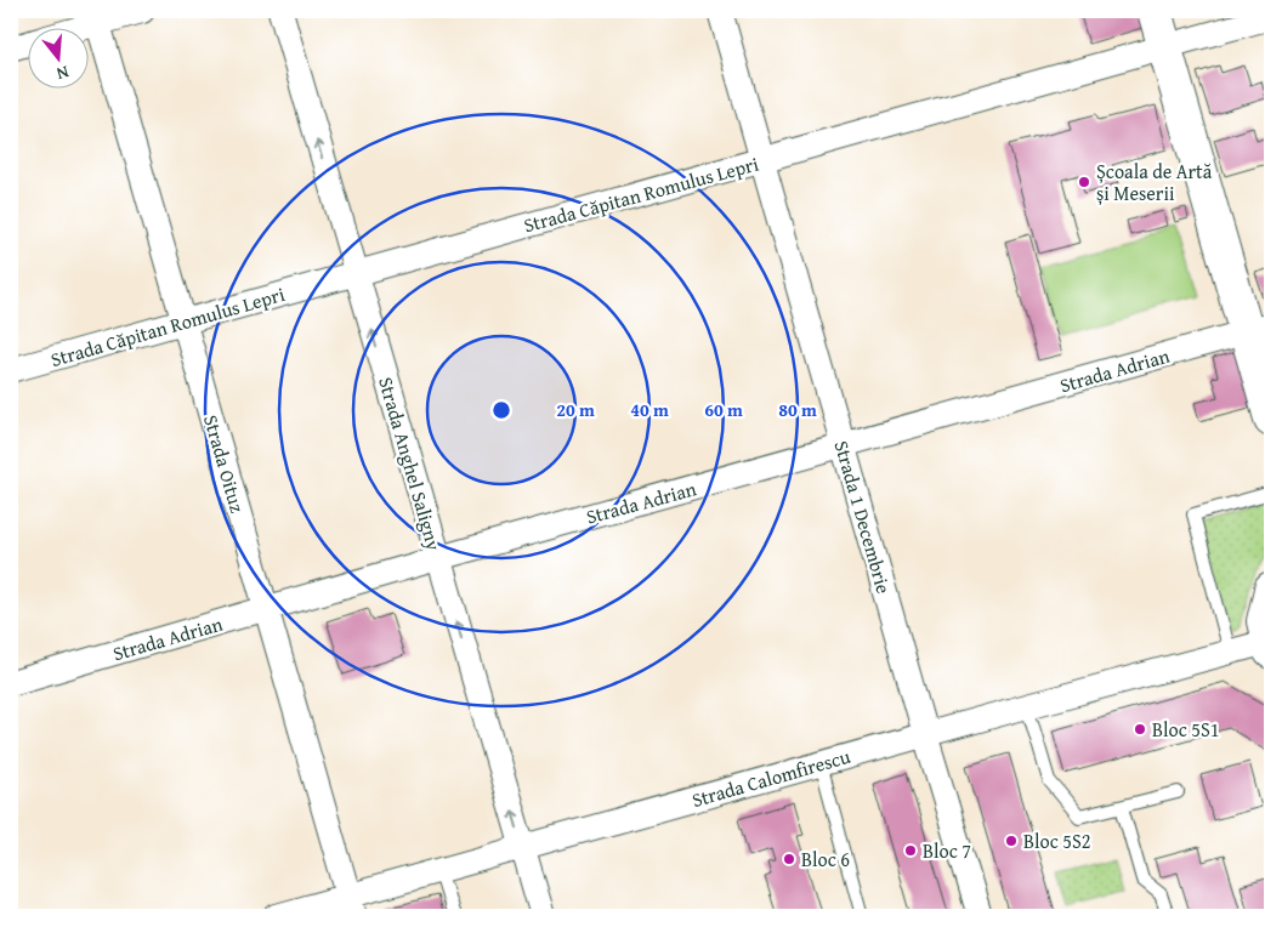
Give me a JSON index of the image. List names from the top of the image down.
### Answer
{
  "streets": {
    "street": [
      "Strada Căpitan Romulus Lepri",
      "Strada Adrian",
      "Strada Oituz",
      "Strada Anghel Saligny",
      "Strada 1 Decembrie",
      "Strada Calomfirescu"
    ]
  },
  "crossings": [
    ["Strada Căpitan Romulus Lepri", "Strada Oituz"],
    ["Strada Căpitan Romulus Lepri", "Strada Anghel Saligny"],
    ["Strada Căpitan Romulus Lepri", "Strada 1 Decembrie"],
    ["Strada Adrian", "Strada Oituz"],
    ["Strada Adrian", "Strada Anghel Saligny"],
    ["Strada Adrian", "Strada 1 Decembrie"],
    ["Strada Oituz", "Strada Calomfirescu"],
    ["Strada Anghel Saligny", "Strada Calomfirescu"],
    ["Strada 1 Decembrie", "Strada Calomfirescu"]
  ],
  "one_way": ["Strada Anghel Saligny"],
  "places": [
    "Școala de Artă și Meserii",
    "Bloc 5S1",
    "Bloc 5S2",
    "Bloc 7",
    "Bloc 6"
  ],
  "north": "bottom",
  "rings": [
    "20 m",
    "40 m",
    "60 m",
    "80 m"
  ]
}
